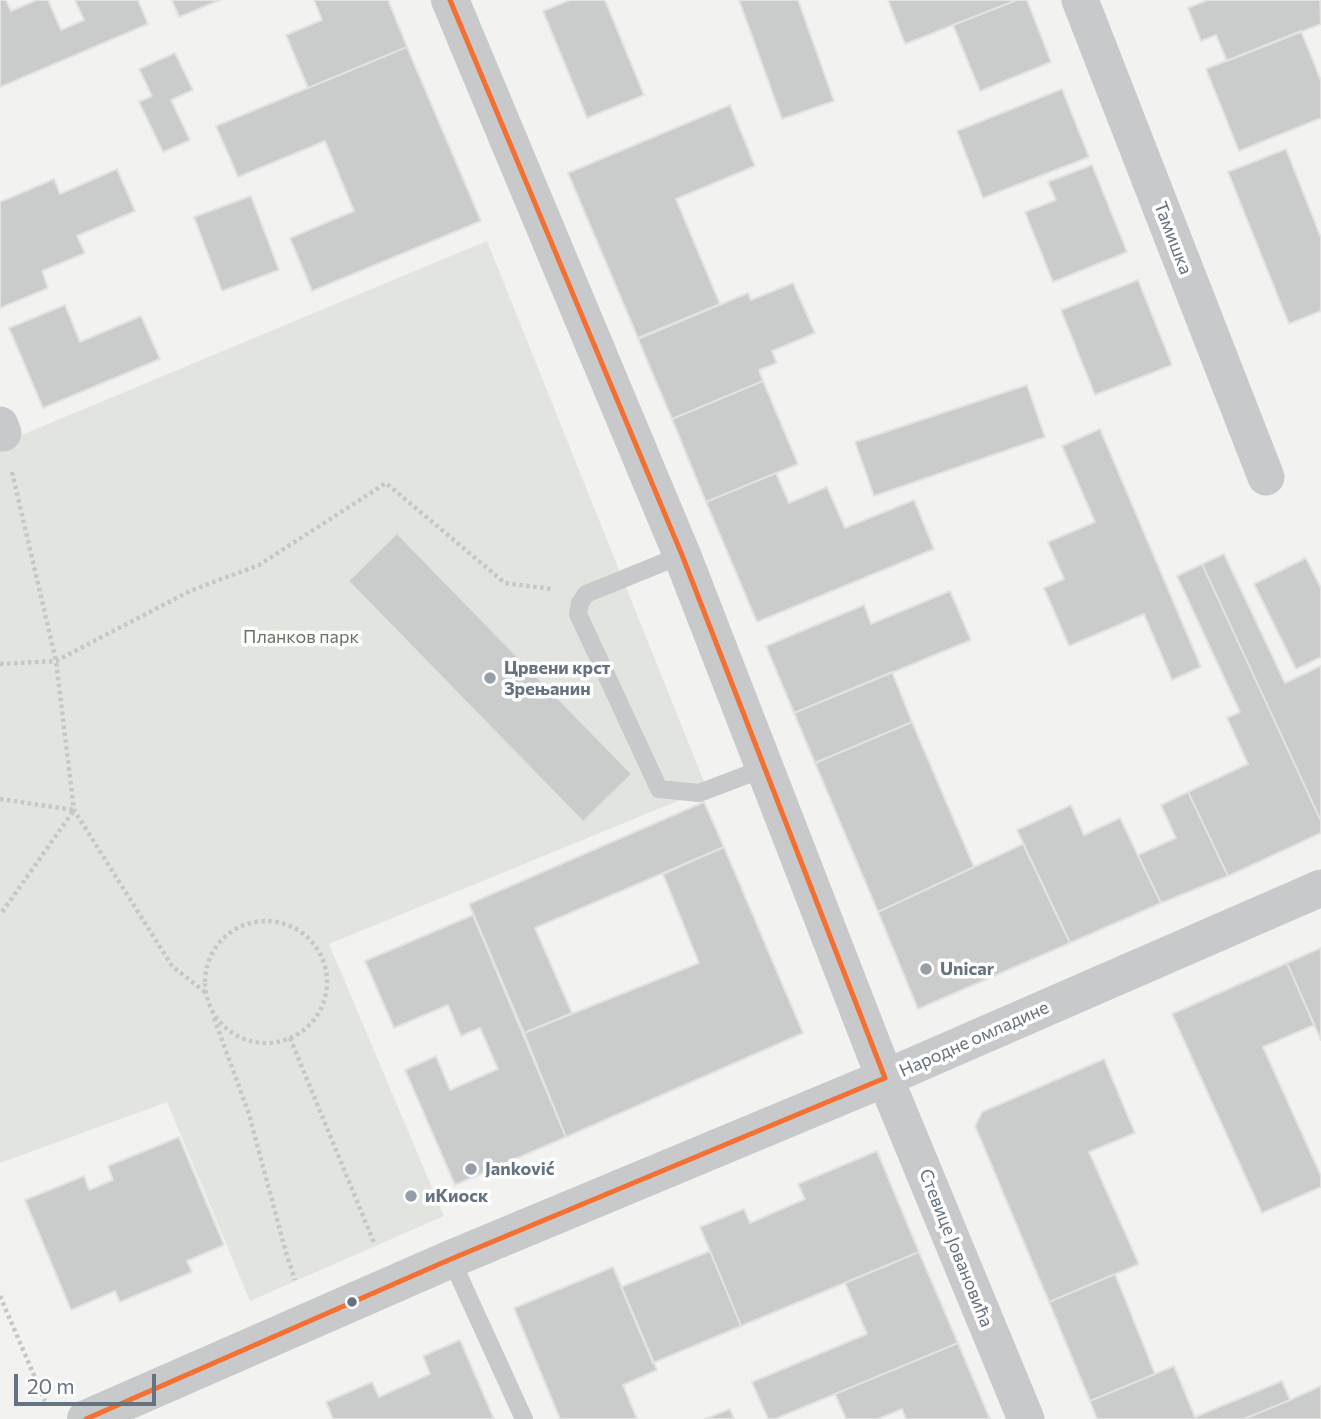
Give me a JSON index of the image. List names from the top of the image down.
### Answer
{
  "streets": {
    "street": ["Тамишка", "Народне омладине", "Стевице Јовановића"]
  },
  "crossings": [
    ["Народне омладине", "Стевице Јовановића"]
  ],
  "parks": ["Планков парк"],
  "places": [
    "Црвени крст Зрењанин",
    "Unicar",
    "Janković",
    "иКиоск"
  ],
  "scale_bar": "20 m"
}
